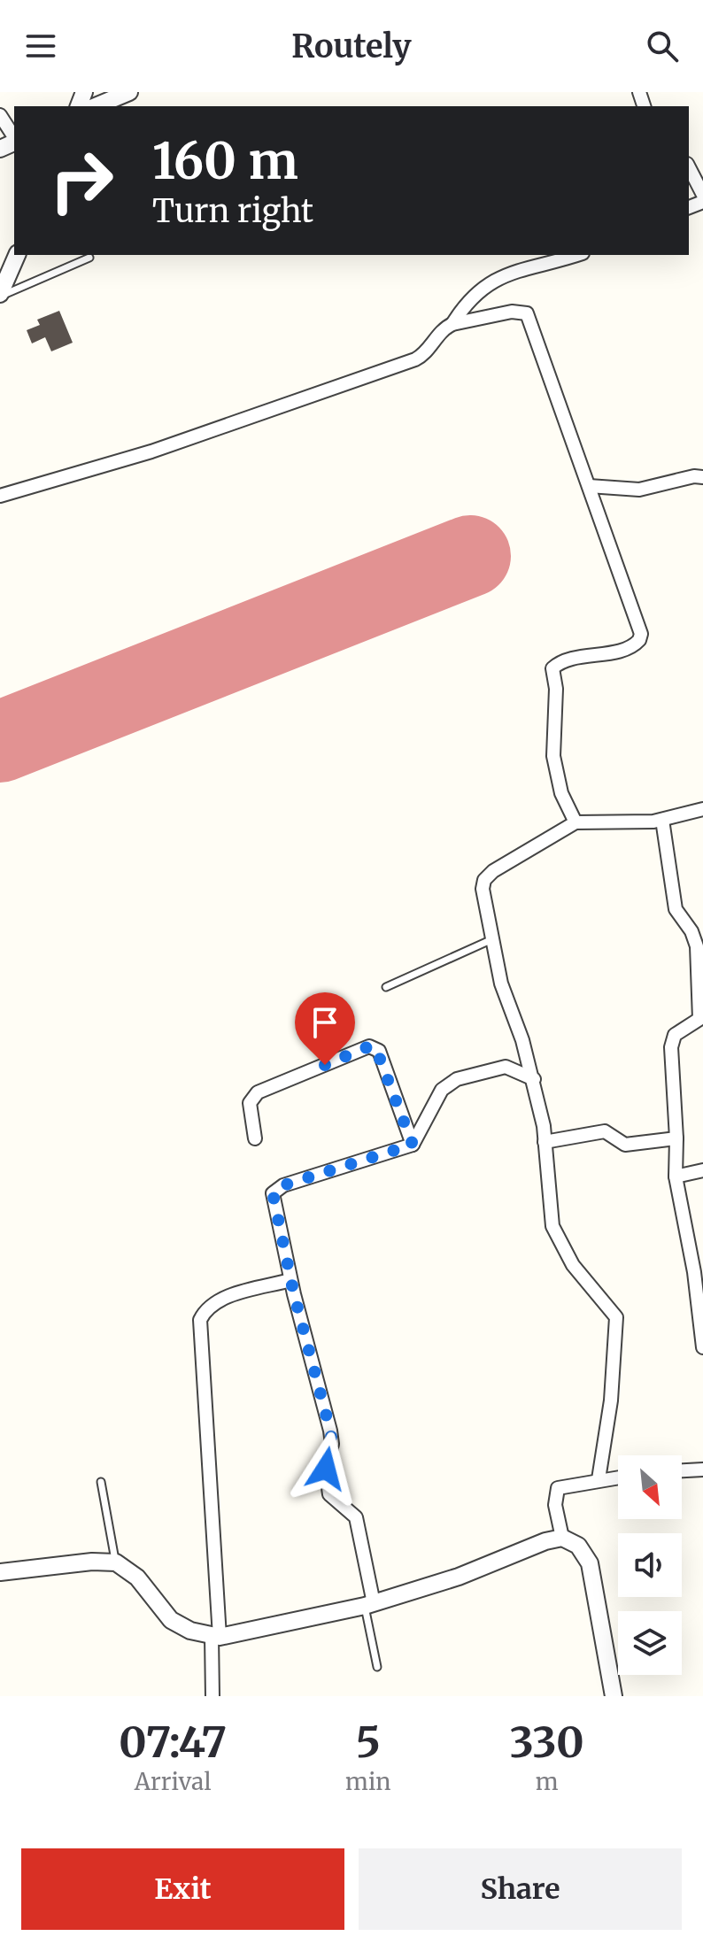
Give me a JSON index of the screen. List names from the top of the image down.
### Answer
{
  "north": "bottom right",
  "page": {
    "header": "Routely",
    "turn": ["160 m", "Turn right"],
    "eta": [
      "07:47",
      "Arrival",
      "5",
      "min",
      "330",
      "m"
    ],
    "buttons": ["Exit", "Share"]
  }
}
